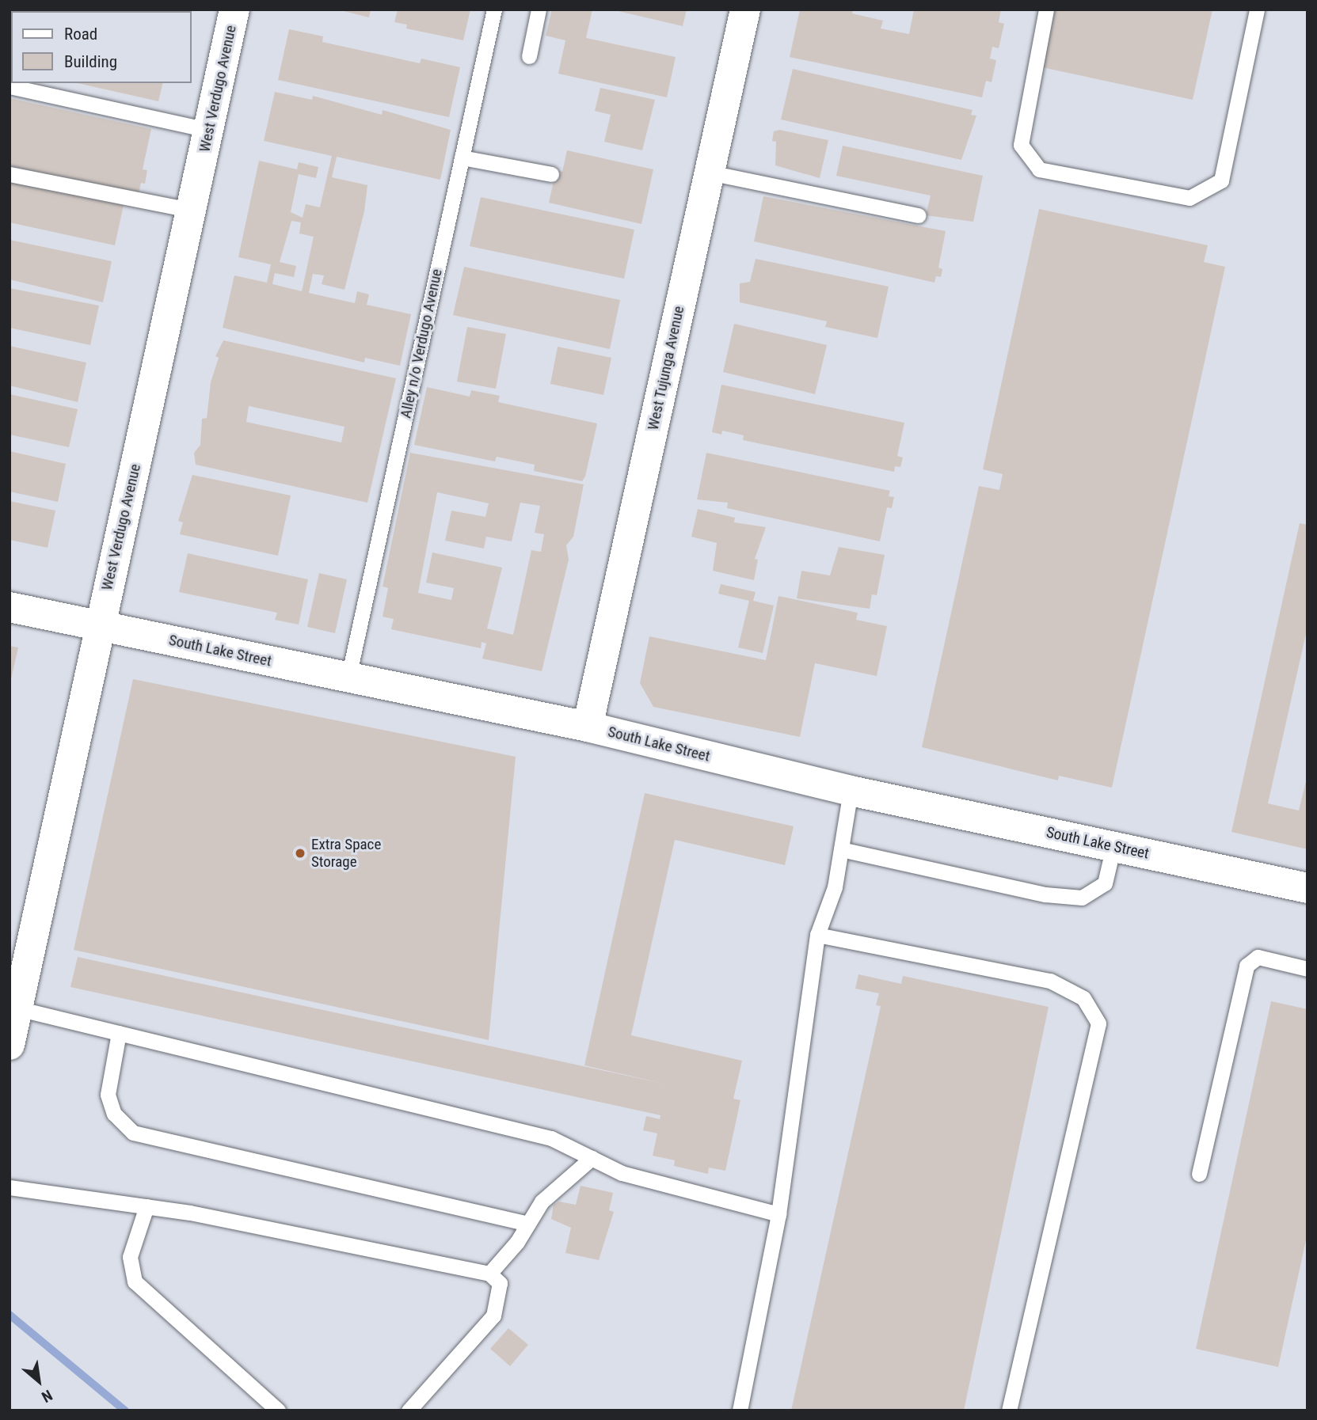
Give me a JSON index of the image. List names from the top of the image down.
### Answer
{
  "streets": {
    "street": ["West Verdugo Avenue", "West Tujunga Avenue", "South Lake Street"],
    "lane": ["Alley n/o Verdugo Avenue"]
  },
  "crossings": [
    ["West Verdugo Avenue", "South Lake Street"],
    ["Alley n/o Verdugo Avenue", "South Lake Street"],
    ["West Tujunga Avenue", "South Lake Street"]
  ],
  "places": ["Extra Space Storage"],
  "legend": ["Road", "Building"],
  "north": "bottom right"
}
